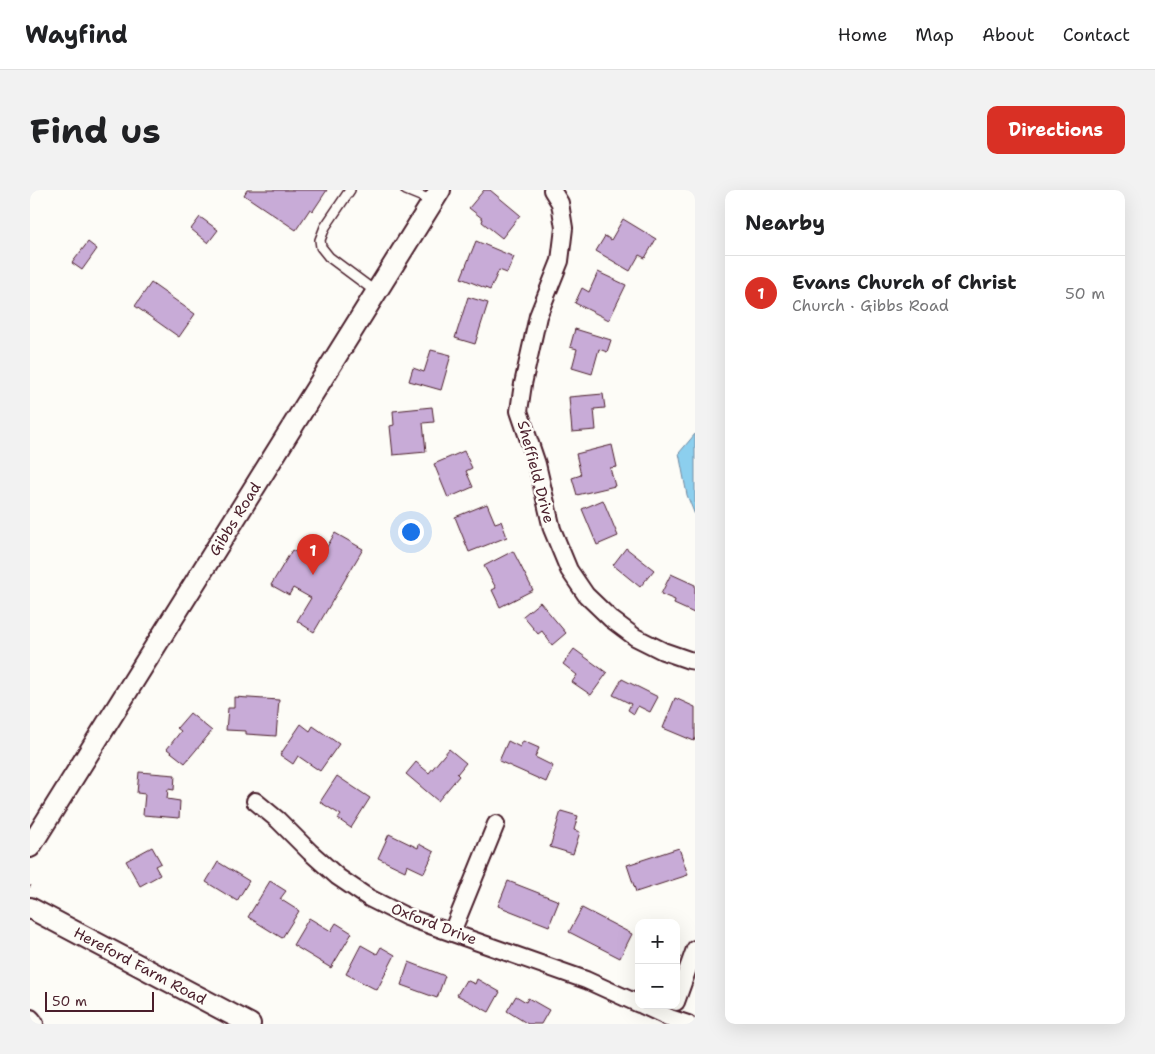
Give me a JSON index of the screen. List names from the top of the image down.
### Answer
{
  "streets": {
    "street": [
      "Sheffield Drive",
      "Gibbs Road",
      "Oxford Drive",
      "Hereford Farm Road"
    ]
  },
  "scale_bar": "50 m",
  "page": {
    "header": "Wayfind",
    "nav": [
      "Home",
      "Map",
      "About",
      "Contact"
    ],
    "buttons": "Directions",
    "title": "Find us",
    "heading": "Nearby",
    "list": [
      {
        "mark": "1",
        "name": "Evans Church of Christ",
        "note": "Church · Gibbs Road",
        "value": "50 m"
      }
    ],
    "pins": "1",
    "map_buttons": ["+", "−"],
    "scale": "50 m"
  }
}
